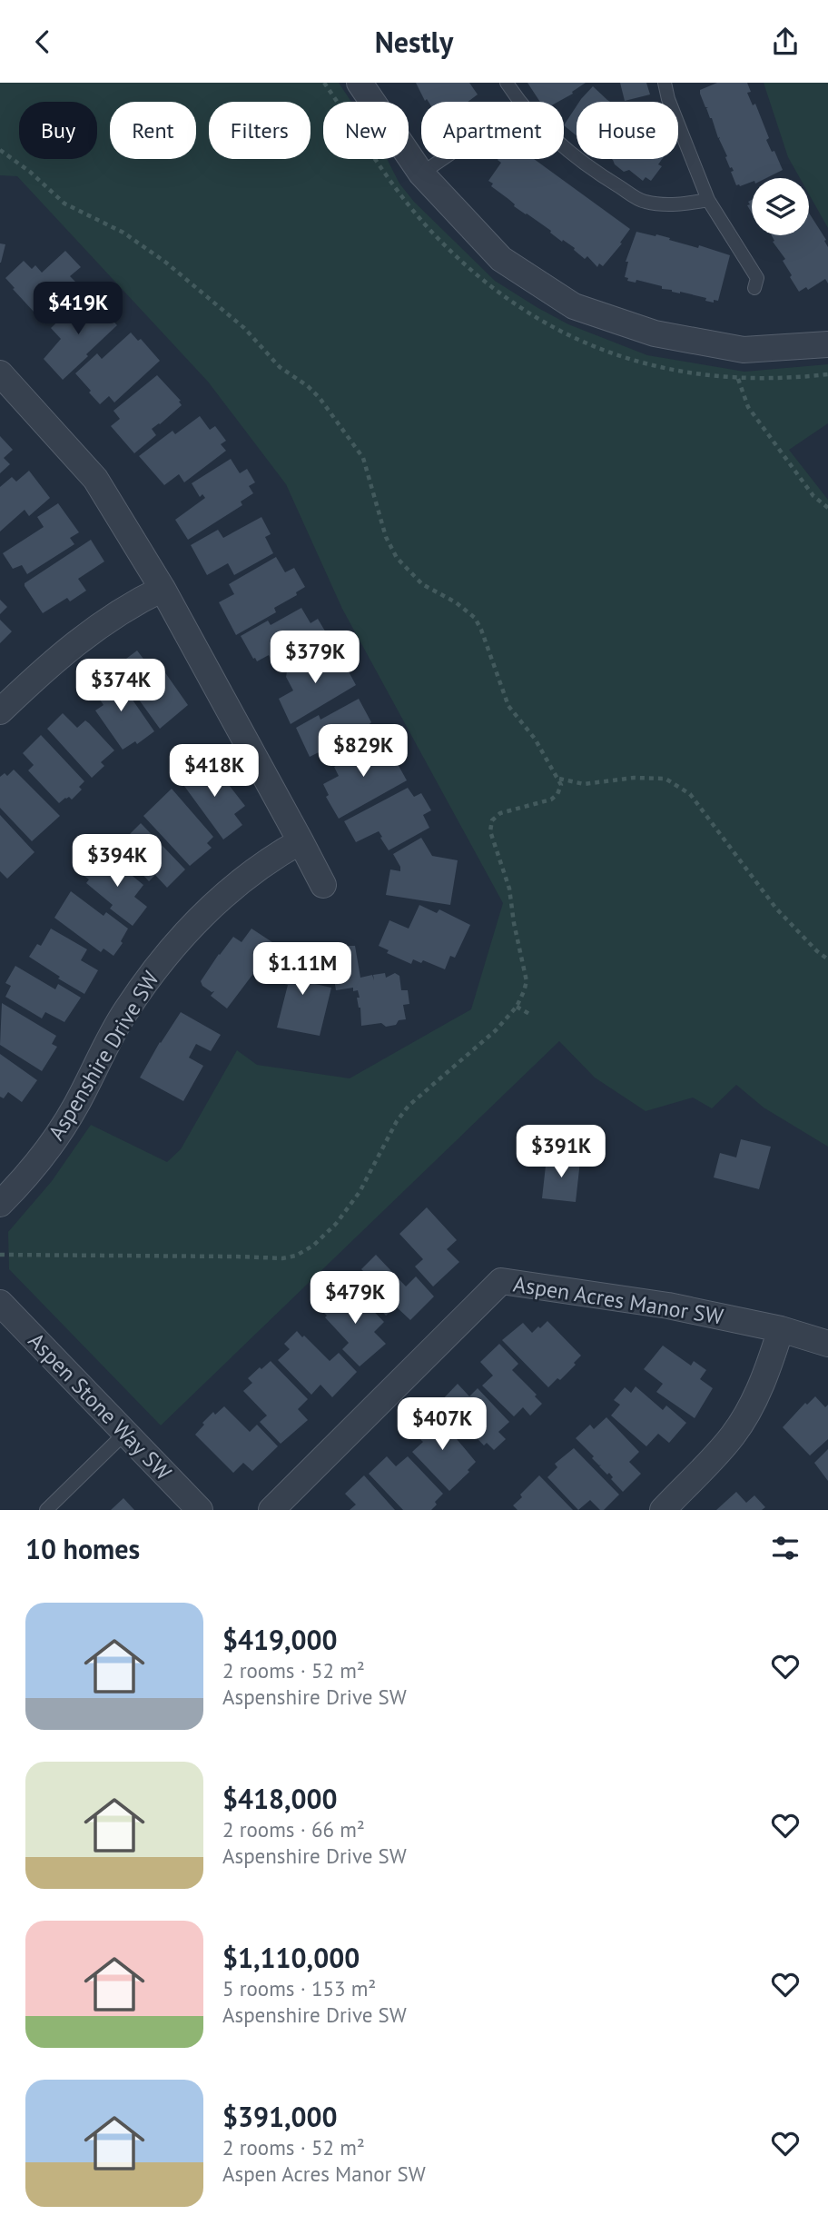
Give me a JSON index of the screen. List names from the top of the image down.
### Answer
{
  "streets": {
    "street": ["Aspenshire Drive SW", "Aspen Acres Manor SW", "Aspen Stone Way SW"]
  },
  "page": {
    "header": "Nestly",
    "chip": [
      "Buy",
      "Rent",
      "Filters",
      "New",
      "Apartment",
      "House"
    ],
    "price": [
      "$419K",
      "$379K",
      "$374K",
      "$829K",
      "$418K",
      "$394K",
      "$1.11M",
      "$391K",
      "$479K",
      "$407K"
    ],
    "heading": "10 homes",
    "list": [
      {
        "name": "$419,000",
        "note": "2 rooms · 52 m² · Aspenshire Drive SW"
      },
      {
        "name": "$418,000",
        "note": "2 rooms · 66 m² · Aspenshire Drive SW"
      },
      {
        "name": "$1,110,000",
        "note": "5 rooms · 153 m² · Aspenshire Drive SW"
      },
      {
        "name": "$391,000",
        "note": "2 rooms · 52 m² · Aspen Acres Manor SW"
      }
    ]
  }
}
